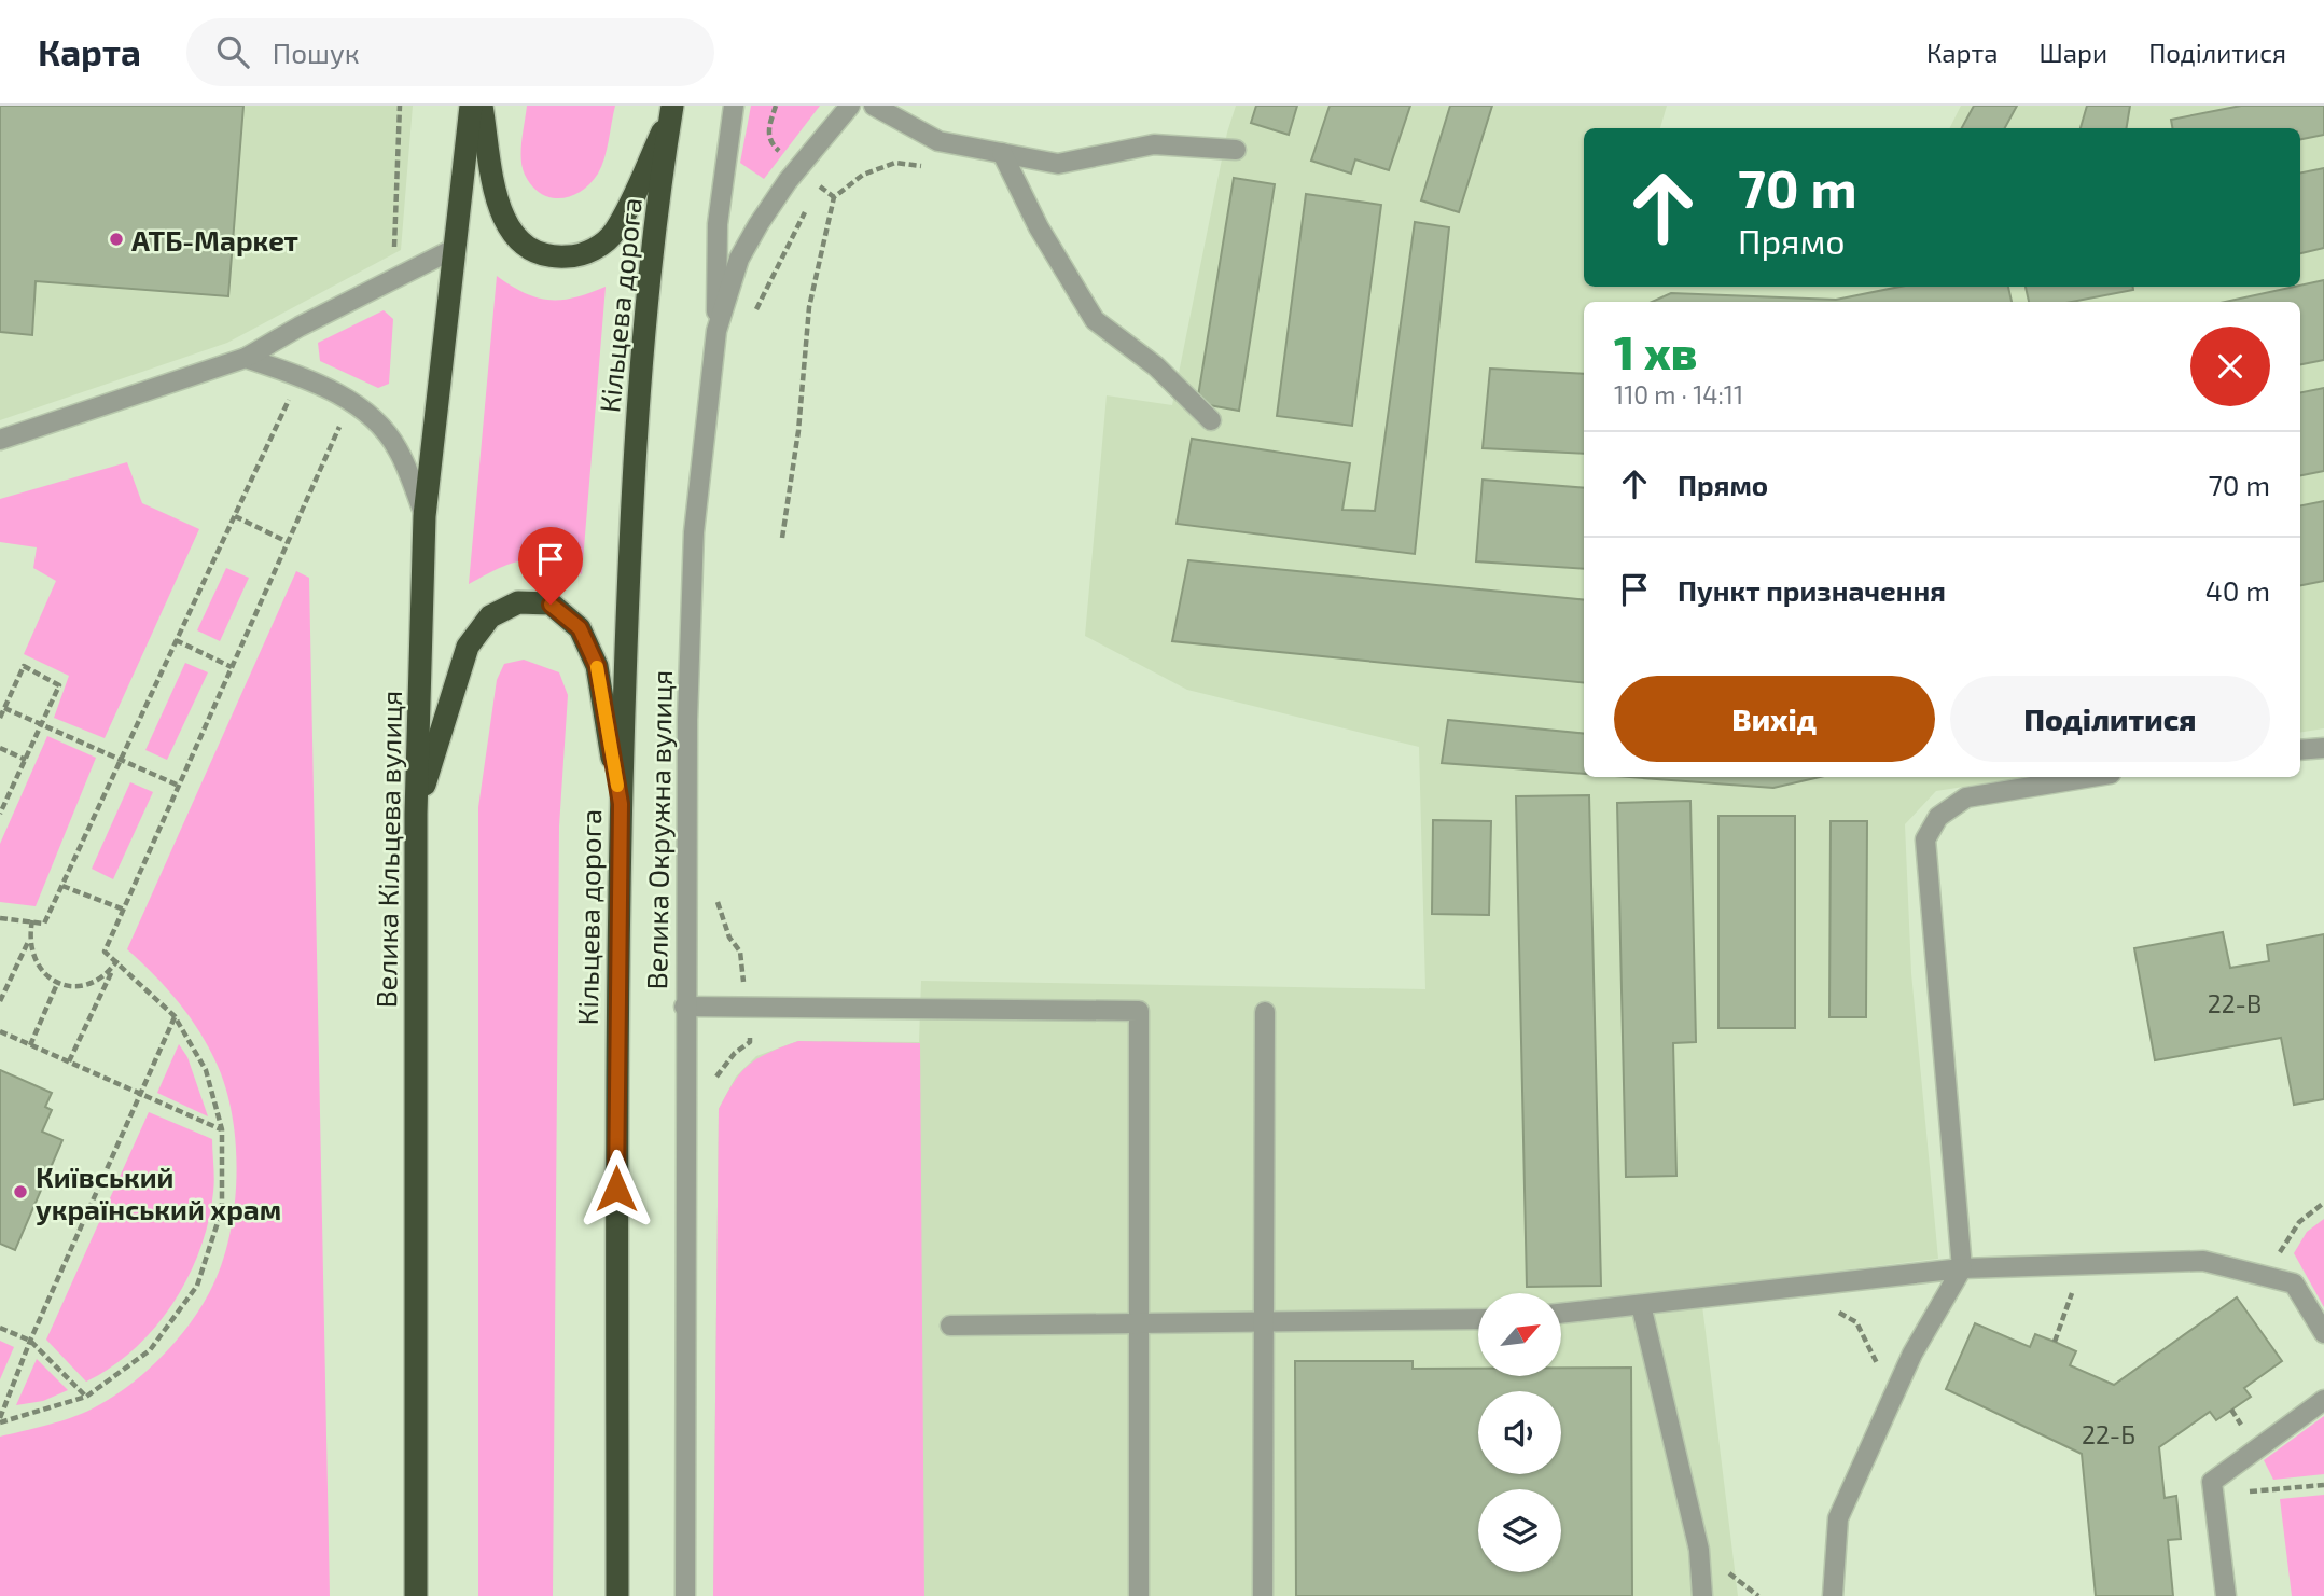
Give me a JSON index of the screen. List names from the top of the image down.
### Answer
{
  "streets": {
    "highway": ["Кільцева дорога", "Велика Кільцева вулиця"],
    "street": ["Велика Окружна вулиця"]
  },
  "places": ["АТБ-Маркет", "Київський український храм"],
  "house_numbers": ["22-В", "22-Б"],
  "north": "top right",
  "page": {
    "header": "Карта",
    "search": "Пошук",
    "nav": ["Карта", "Шари", "Поділитися"],
    "turn": ["70 m", "Прямо"],
    "heading": ["1 хв", "110 m · 14:11"],
    "list": [
      {
        "name": "Прямо",
        "value": "70 m"
      },
      {
        "name": "Пункт призначення",
        "value": "40 m"
      }
    ],
    "buttons": ["Вихід", "Поділитися"]
  }
}
